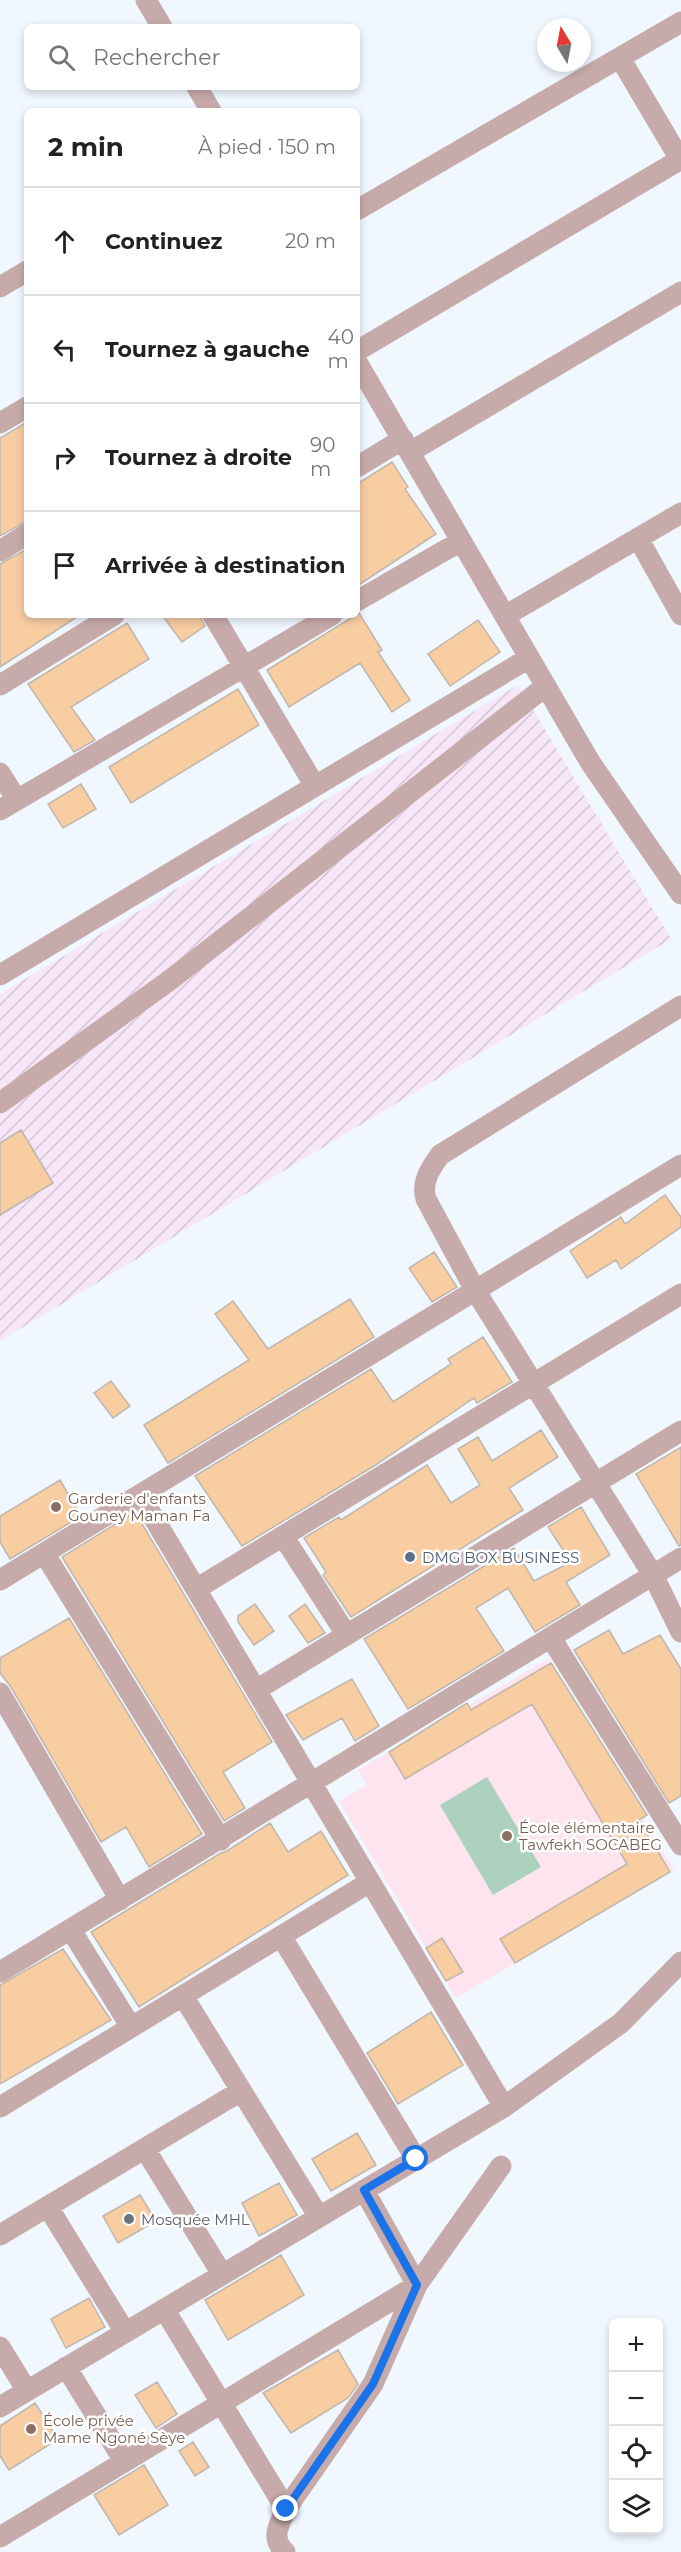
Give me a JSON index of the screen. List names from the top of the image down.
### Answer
{
  "places": [
    "Garderie d'enfants Gouney Maman Fa",
    "DMG BOX BUSINESS",
    "École élémentaire Tawfekh SOCABEG",
    "Mosquée MHL",
    "École privée Mame Ngoné Sèye"
  ],
  "north": "top",
  "page": {
    "search": "Rechercher",
    "heading": ["2 min", "À pied · 150 m"],
    "list": [
      ["Continuez", "20 m"],
      ["Tournez à gauche", "40 m"],
      ["Tournez à droite", "90 m"],
      "Arrivée à destination"
    ],
    "map_buttons": ["+", "−"]
  }
}
